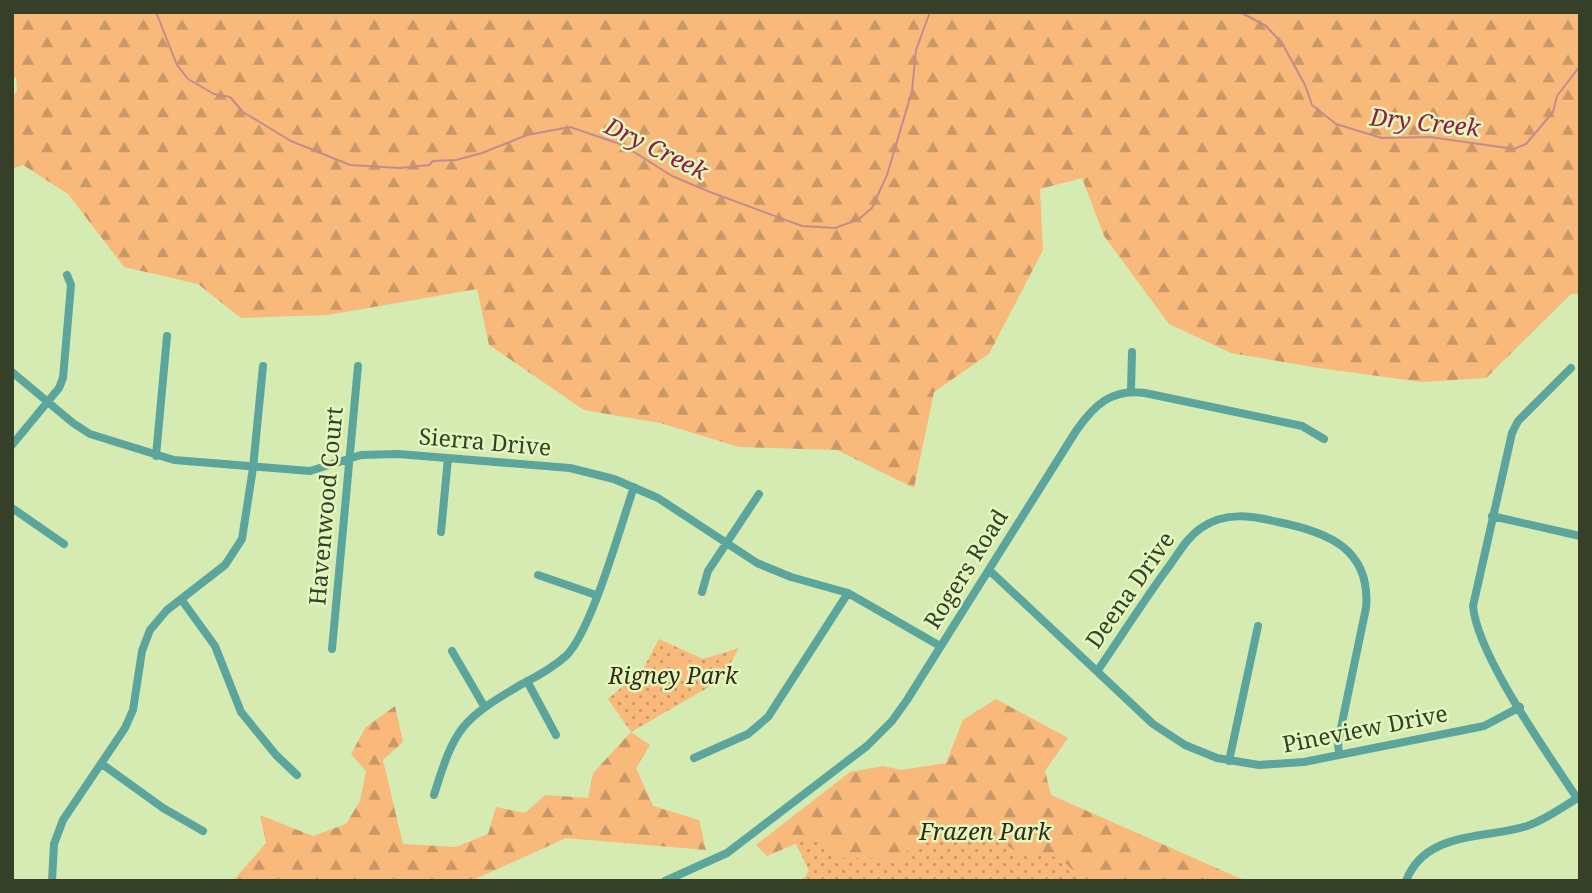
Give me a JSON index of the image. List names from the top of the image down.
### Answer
{
  "streets": {
    "street": [
      "Sierra Drive",
      "Havenwood Court",
      "Rogers Road",
      "Deena Drive",
      "Pineview Drive"
    ]
  },
  "crossings": [
    ["Sierra Drive", "Havenwood Court"],
    ["Sierra Drive", "Rogers Road"],
    ["Rogers Road", "Pineview Drive"],
    ["Deena Drive", "Pineview Drive"]
  ],
  "water": ["Dry Creek"],
  "parks": ["Rigney Park", "Frazen Park"]
}
